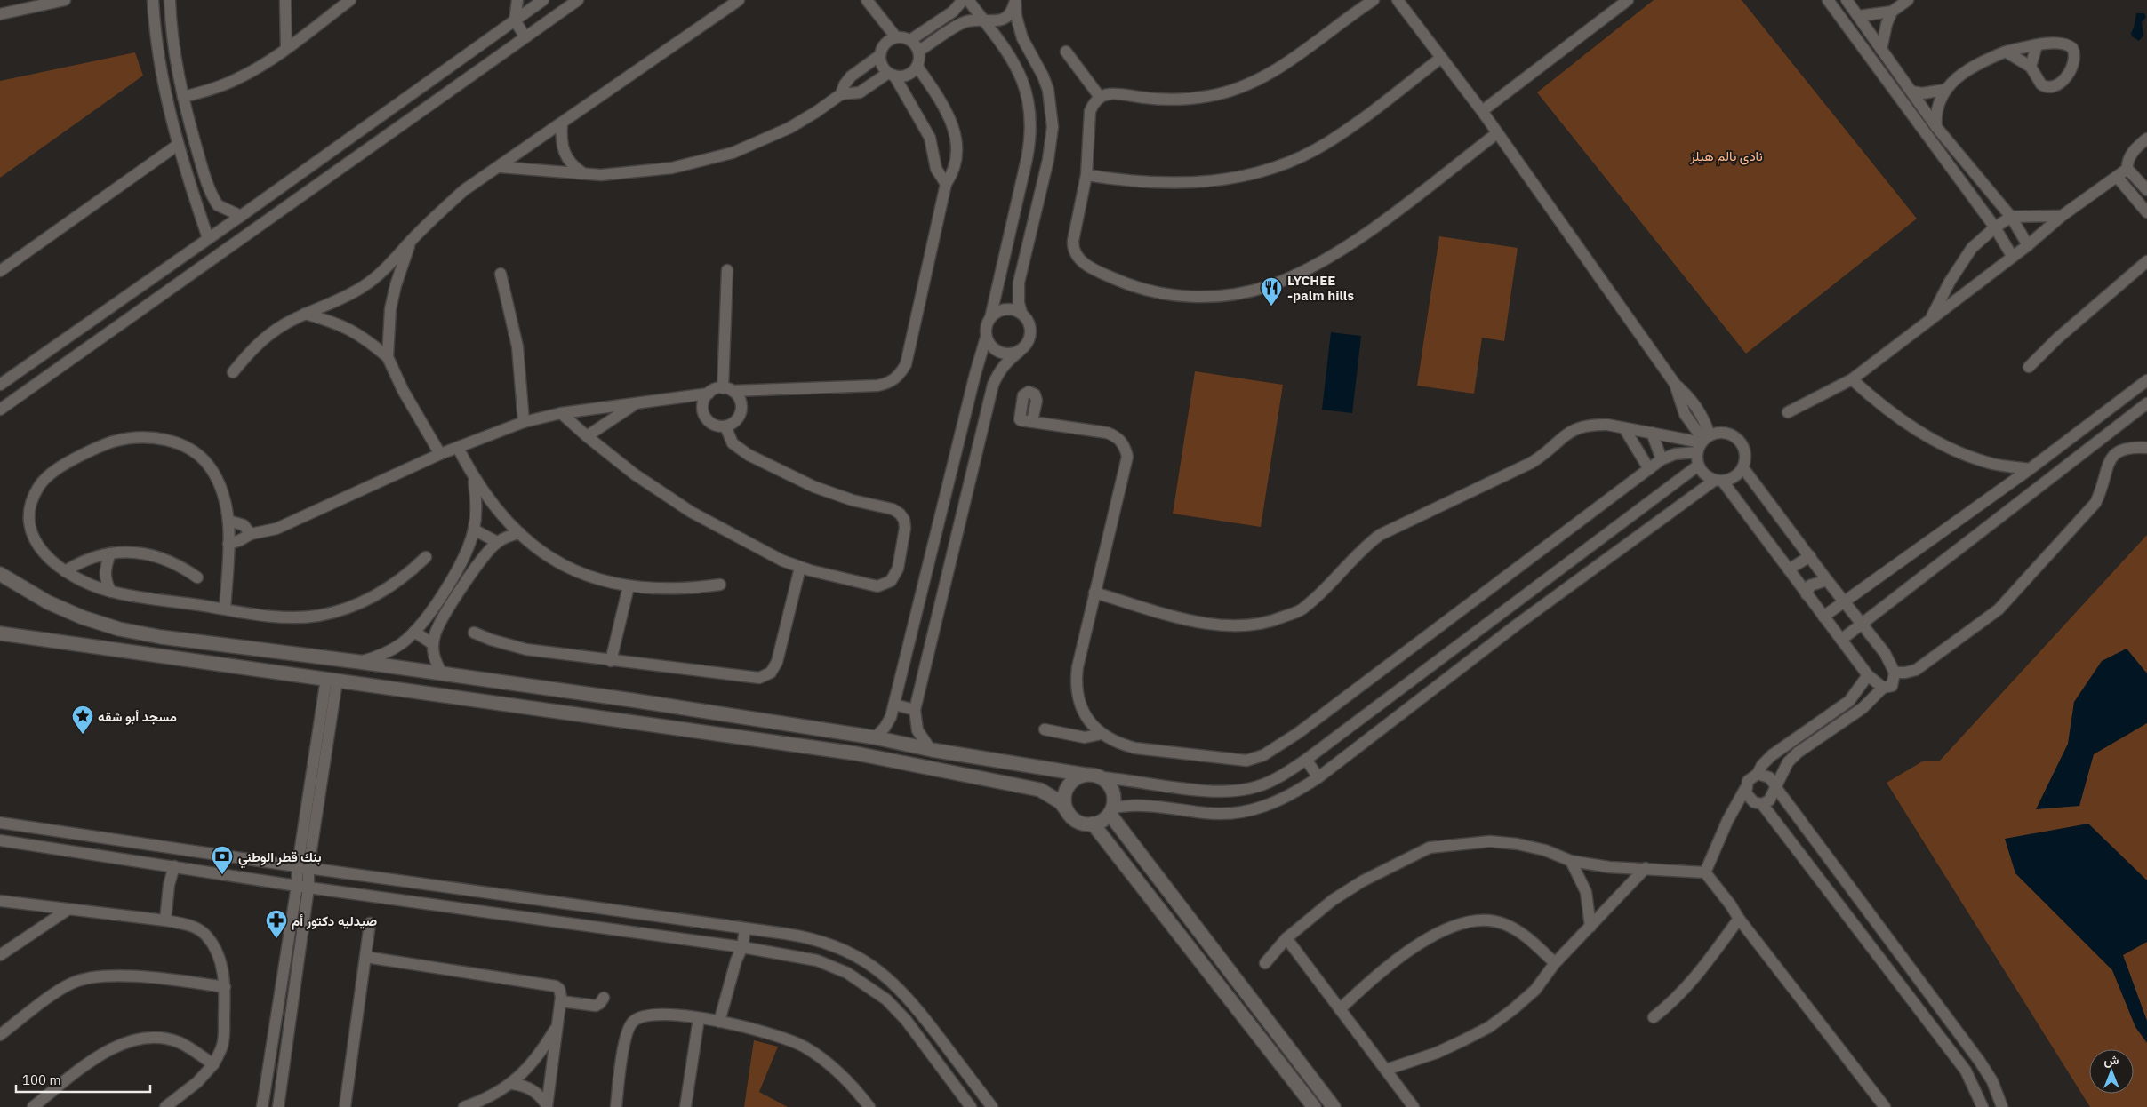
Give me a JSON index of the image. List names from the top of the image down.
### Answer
{
  "parks": ["نادى بالم هيلز"],
  "places": {
    "restaurant": ["LYCHEE -palm hills"],
    "place": ["مسجد أبو شقه"],
    "bank": ["بنك قطر الوطني"],
    "pharmacy": ["صيدليه دكتور أم"]
  },
  "scale_bar": "100 m",
  "north": "top"
}
